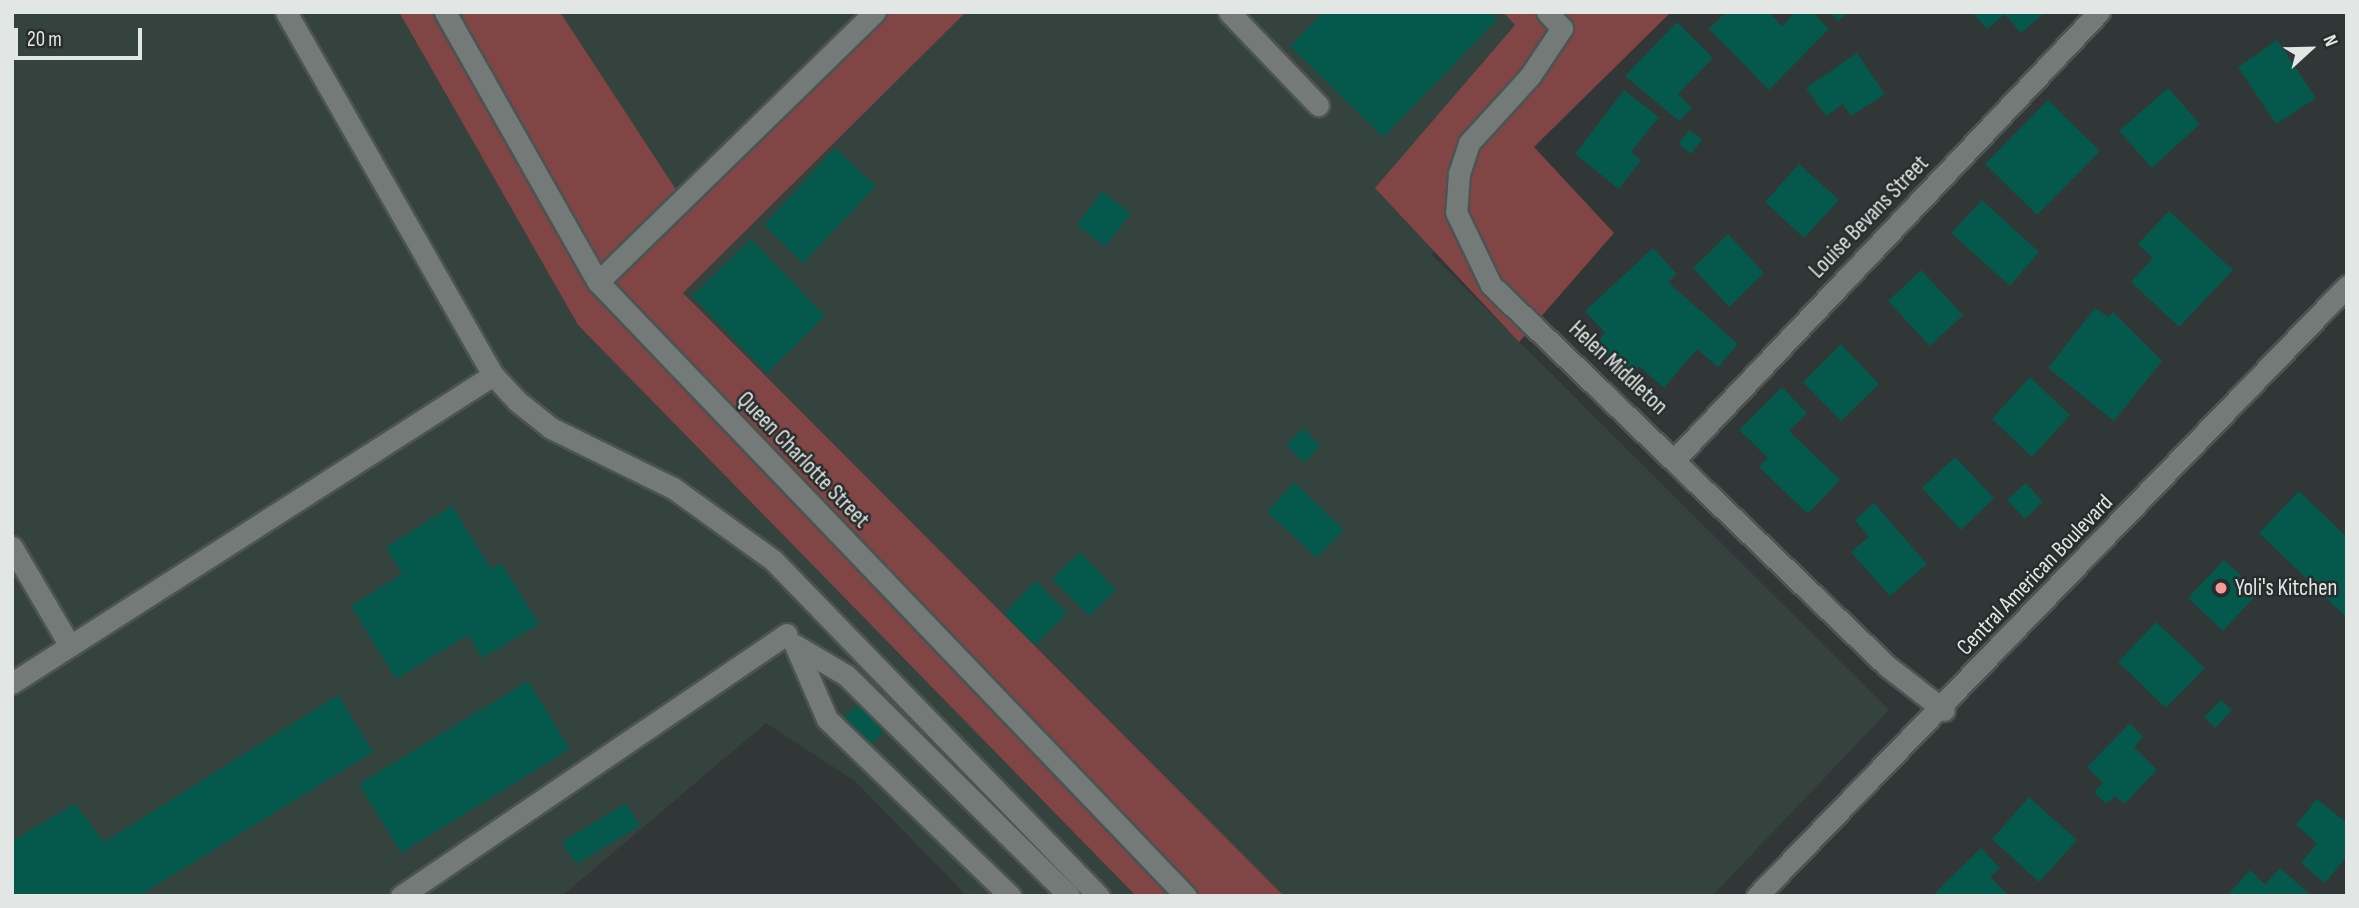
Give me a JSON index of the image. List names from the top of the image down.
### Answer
{
  "streets": {
    "street": [
      "Louise Bevans Street",
      "Helen Middleton",
      "Queen Charlotte Street",
      "Central American Boulevard"
    ]
  },
  "crossings": [
    ["Louise Bevans Street", "Helen Middleton"],
    ["Helen Middleton", "Central American Boulevard"]
  ],
  "places": ["Yoli's Kitchen"],
  "scale_bar": "20 m",
  "north": "right"
}
